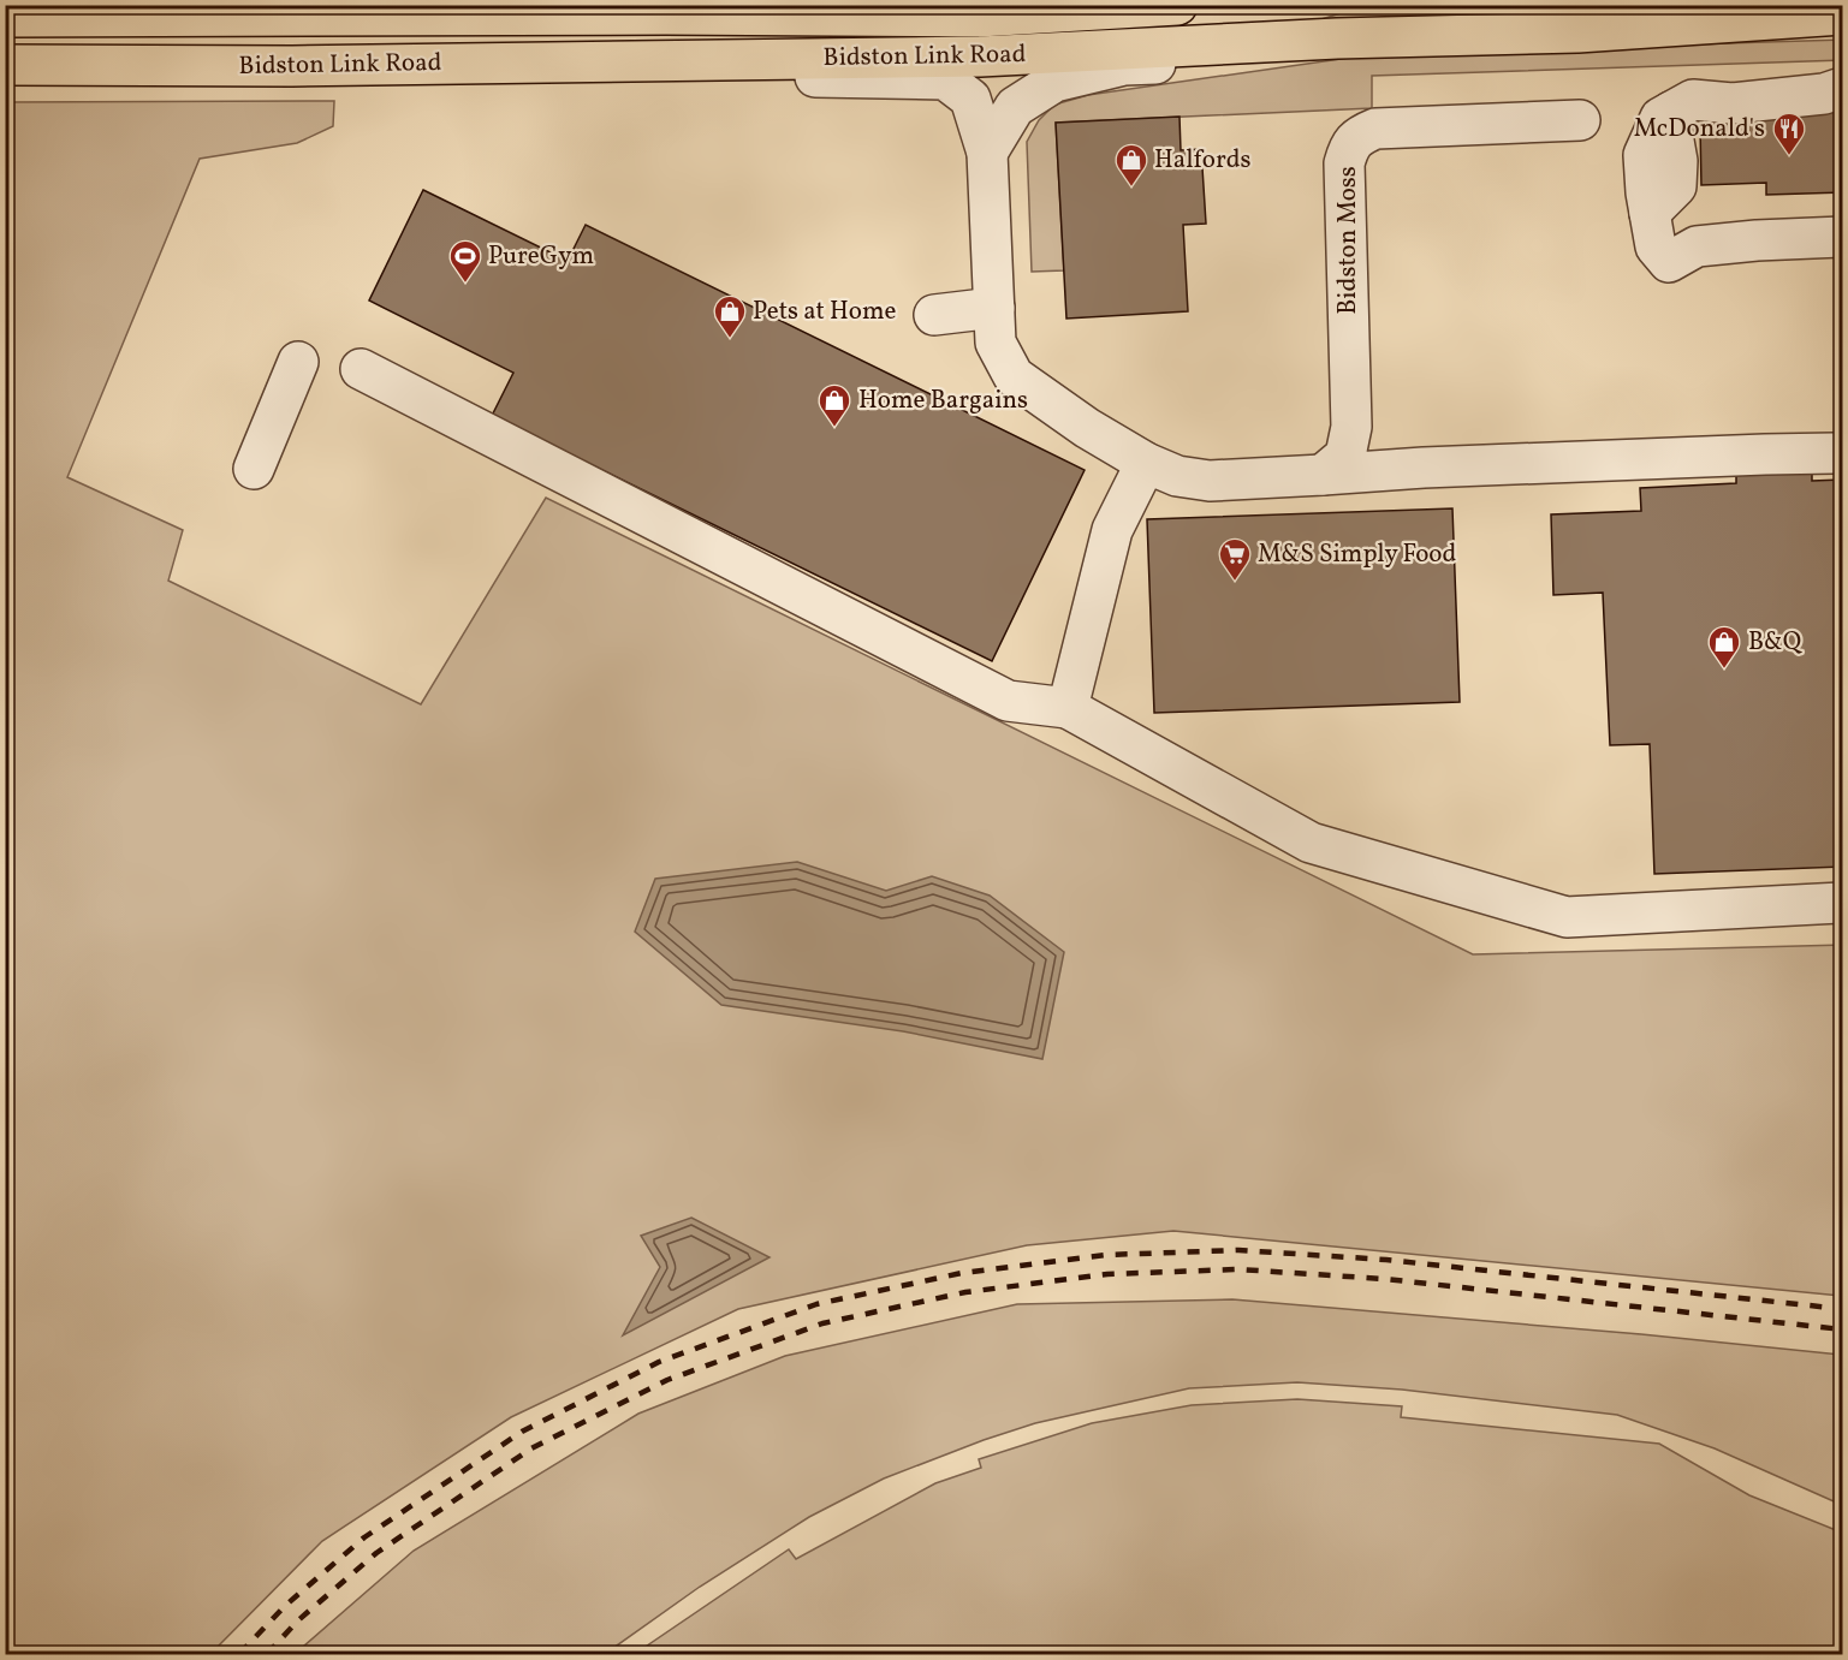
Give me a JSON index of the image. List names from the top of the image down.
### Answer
{
  "streets": {
    "main road": ["Bidston Link Road"],
    "street": ["Bidston Moss"]
  },
  "places": {
    "restaurant": ["McDonald's"],
    "shop": [
      "Halfords",
      "Pets at Home",
      "Home Bargains",
      "B&Q"
    ],
    "sports": ["PureGym"],
    "supermarket": ["M&S Simply Food"]
  }
}
